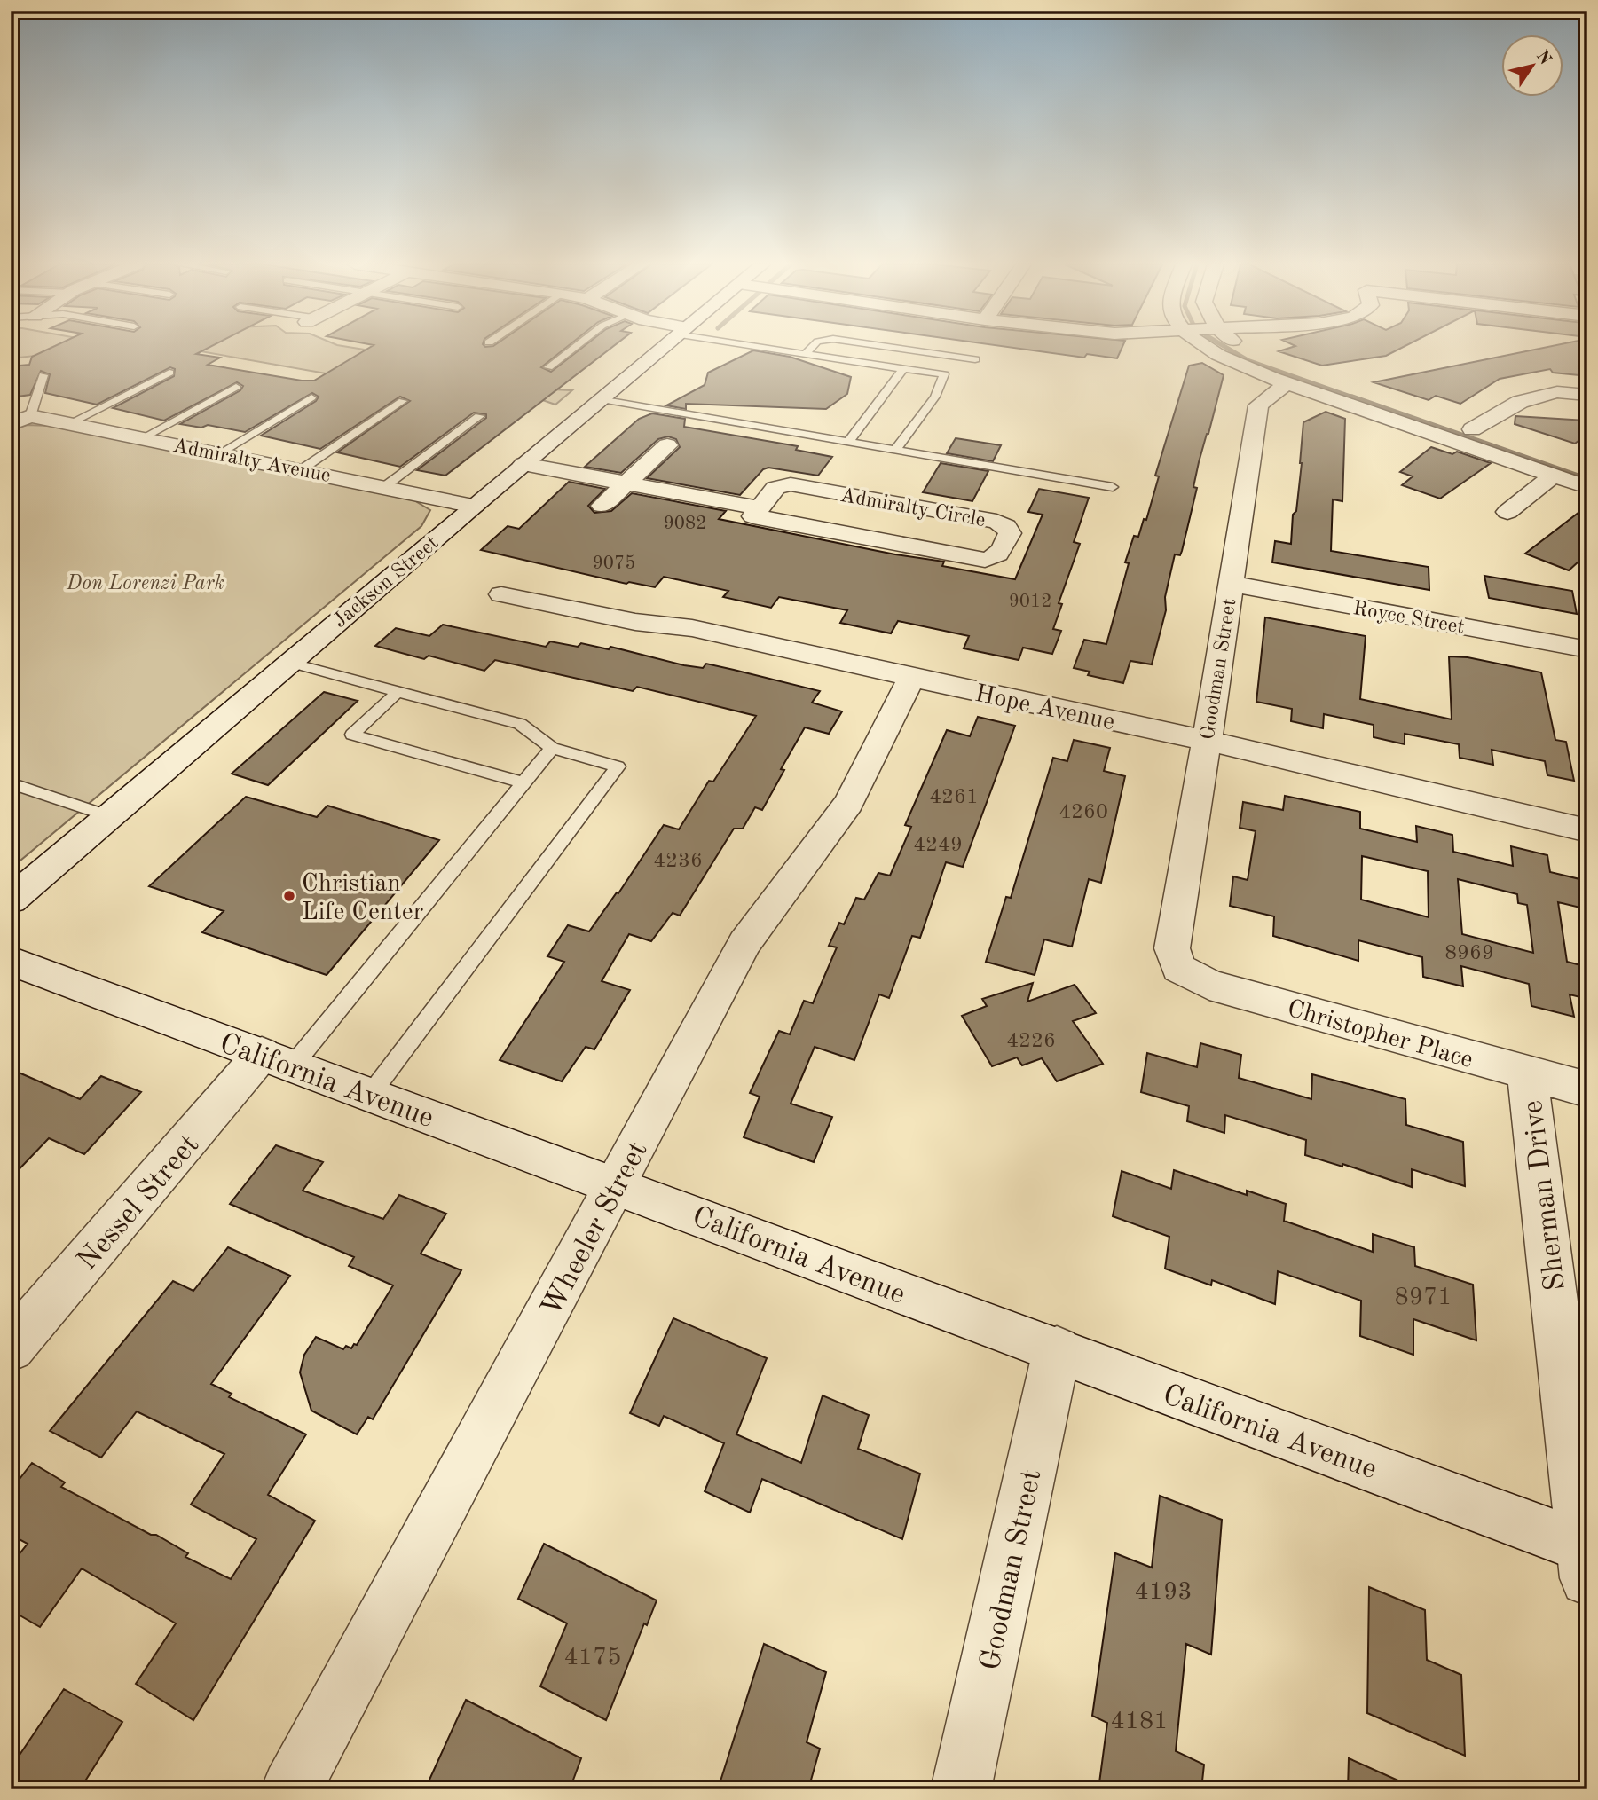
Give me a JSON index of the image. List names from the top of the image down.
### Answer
{
  "streets": {
    "street": [
      "Admiralty Avenue",
      "Admiralty Circle",
      "Jackson Street",
      "Royce Street",
      "Goodman Street",
      "Hope Avenue",
      "Christopher Place",
      "California Avenue",
      "Sherman Drive",
      "Nessel Street",
      "Wheeler Street"
    ]
  },
  "crossings": [
    ["Admiralty Avenue", "Jackson Street"],
    ["Admiralty Circle", "Jackson Street"],
    ["Royce Street", "Goodman Street"],
    ["Goodman Street", "Hope Avenue"],
    ["Goodman Street", "Christopher Place"],
    ["Goodman Street", "California Avenue"],
    ["Hope Avenue", "Wheeler Street"],
    ["Christopher Place", "Sherman Drive"],
    ["California Avenue", "Sherman Drive"],
    ["California Avenue", "Nessel Street"],
    ["California Avenue", "Wheeler Street"]
  ],
  "parks": ["Don Lorenzi Park"],
  "places": ["Christian Life Center"],
  "house_numbers": [
    "9082",
    "9075",
    "9012",
    "4261",
    "4260",
    "4249",
    "4236",
    "8969",
    "4226",
    "8971",
    "4193",
    "4175",
    "4181"
  ],
  "north": "top right"
}
